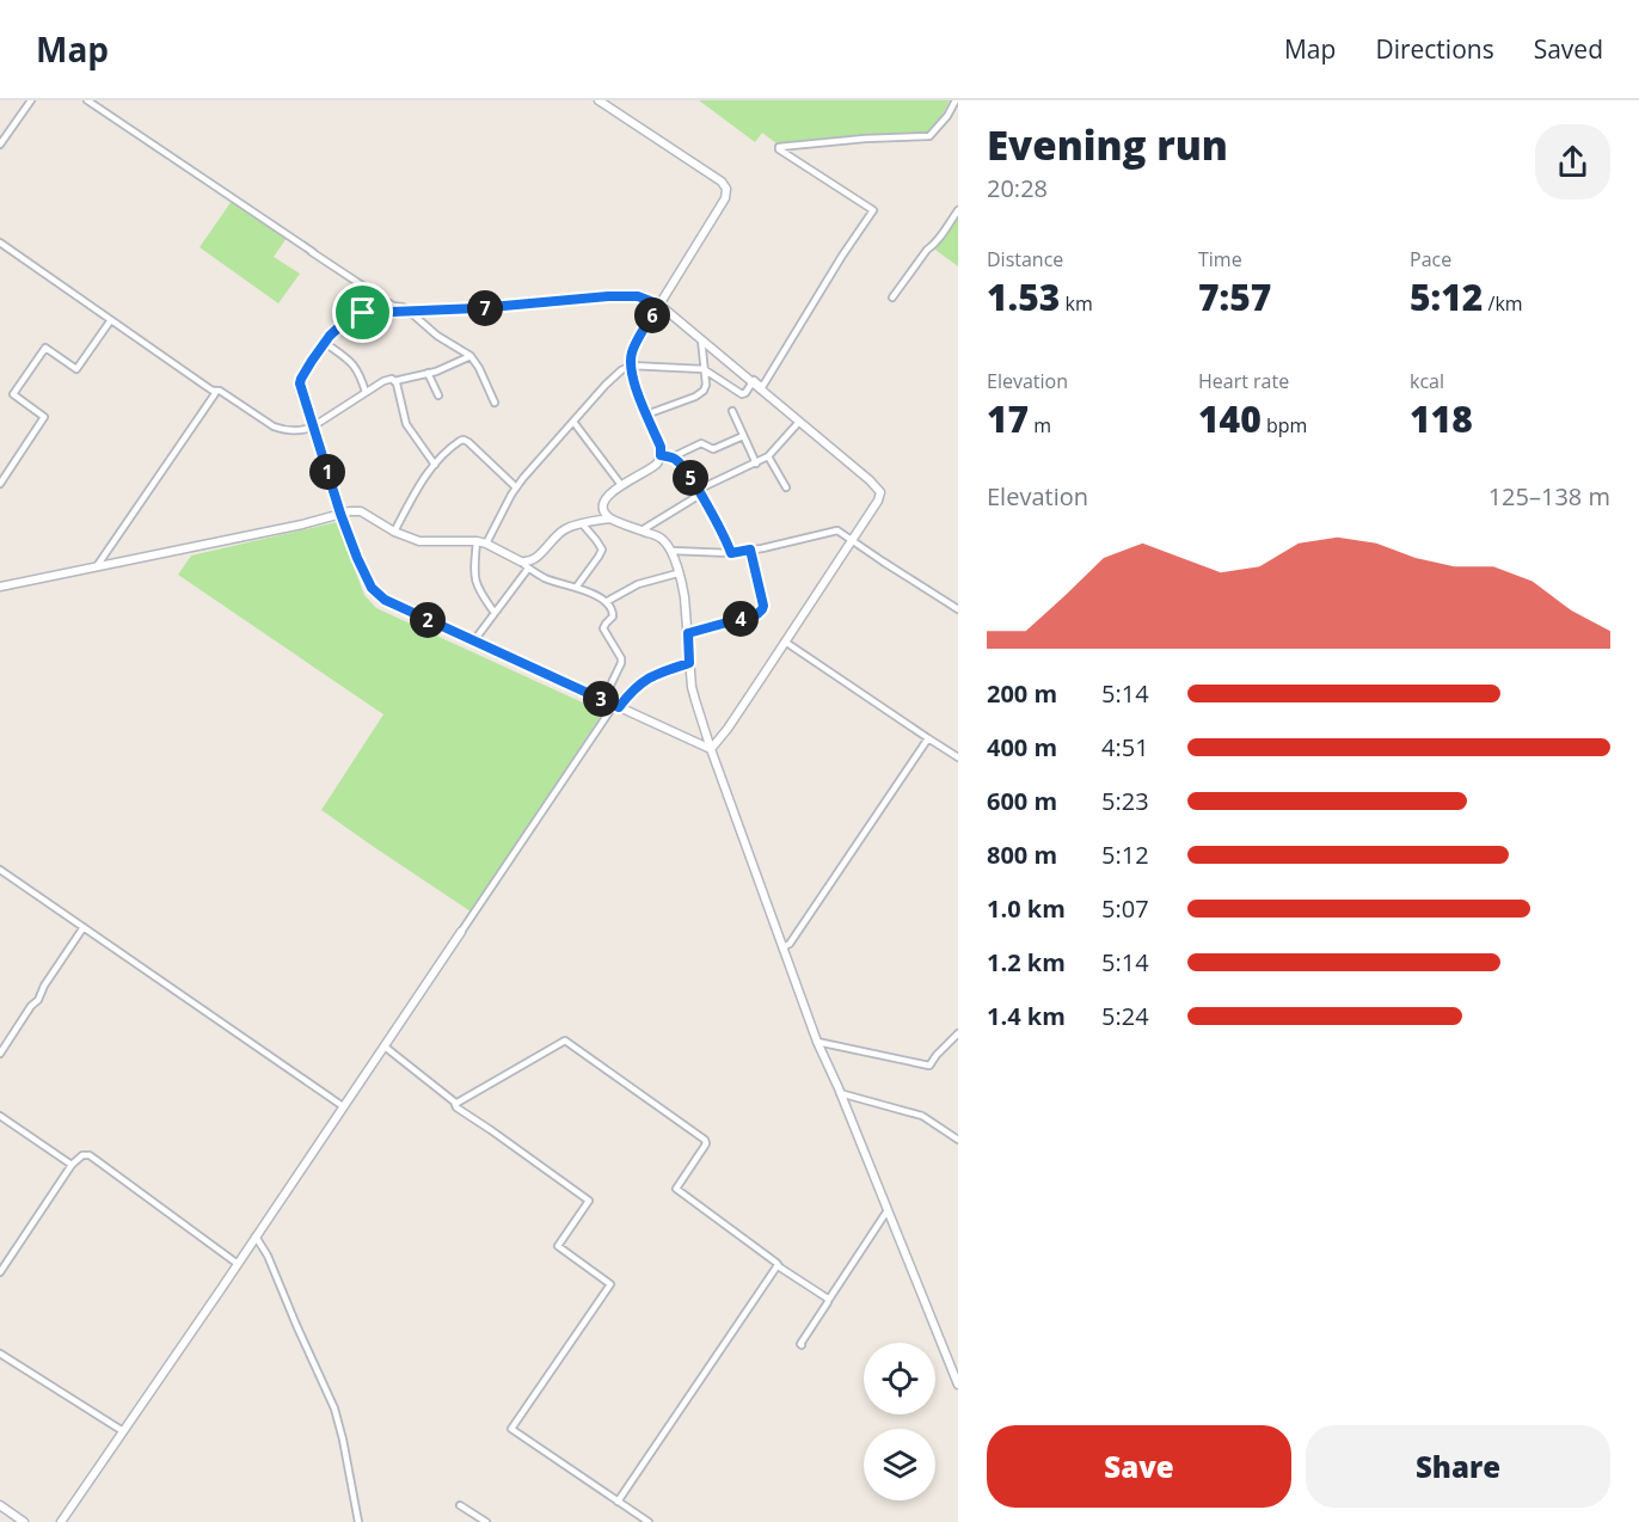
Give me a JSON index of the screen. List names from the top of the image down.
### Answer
{
  "page": {
    "header": "Map",
    "nav": ["Map", "Directions", "Saved"],
    "heading": ["Evening run", "20:28"],
    "stats": [
      ["Distance", "1.53 km"],
      ["Time", "7:57"],
      ["Pace", "5:12 /km"],
      ["Elevation", "17 m"],
      ["Heart rate", "140 bpm"],
      ["kcal", "118"]
    ],
    "pins": [
      "7",
      "6",
      "1",
      "5",
      "4",
      "2",
      "3"
    ],
    "chart": ["Elevation", "125–138 m"],
    "list": [
      {
        "name": "200 m",
        "note": "5:14"
      },
      {
        "name": "400 m",
        "note": "4:51"
      },
      {
        "name": "600 m",
        "note": "5:23"
      },
      {
        "name": "800 m",
        "note": "5:12"
      },
      {
        "name": "1.0 km",
        "note": "5:07"
      },
      {
        "name": "1.2 km",
        "note": "5:14"
      },
      {
        "name": "1.4 km",
        "note": "5:24"
      }
    ],
    "buttons": ["Save", "Share"]
  }
}
